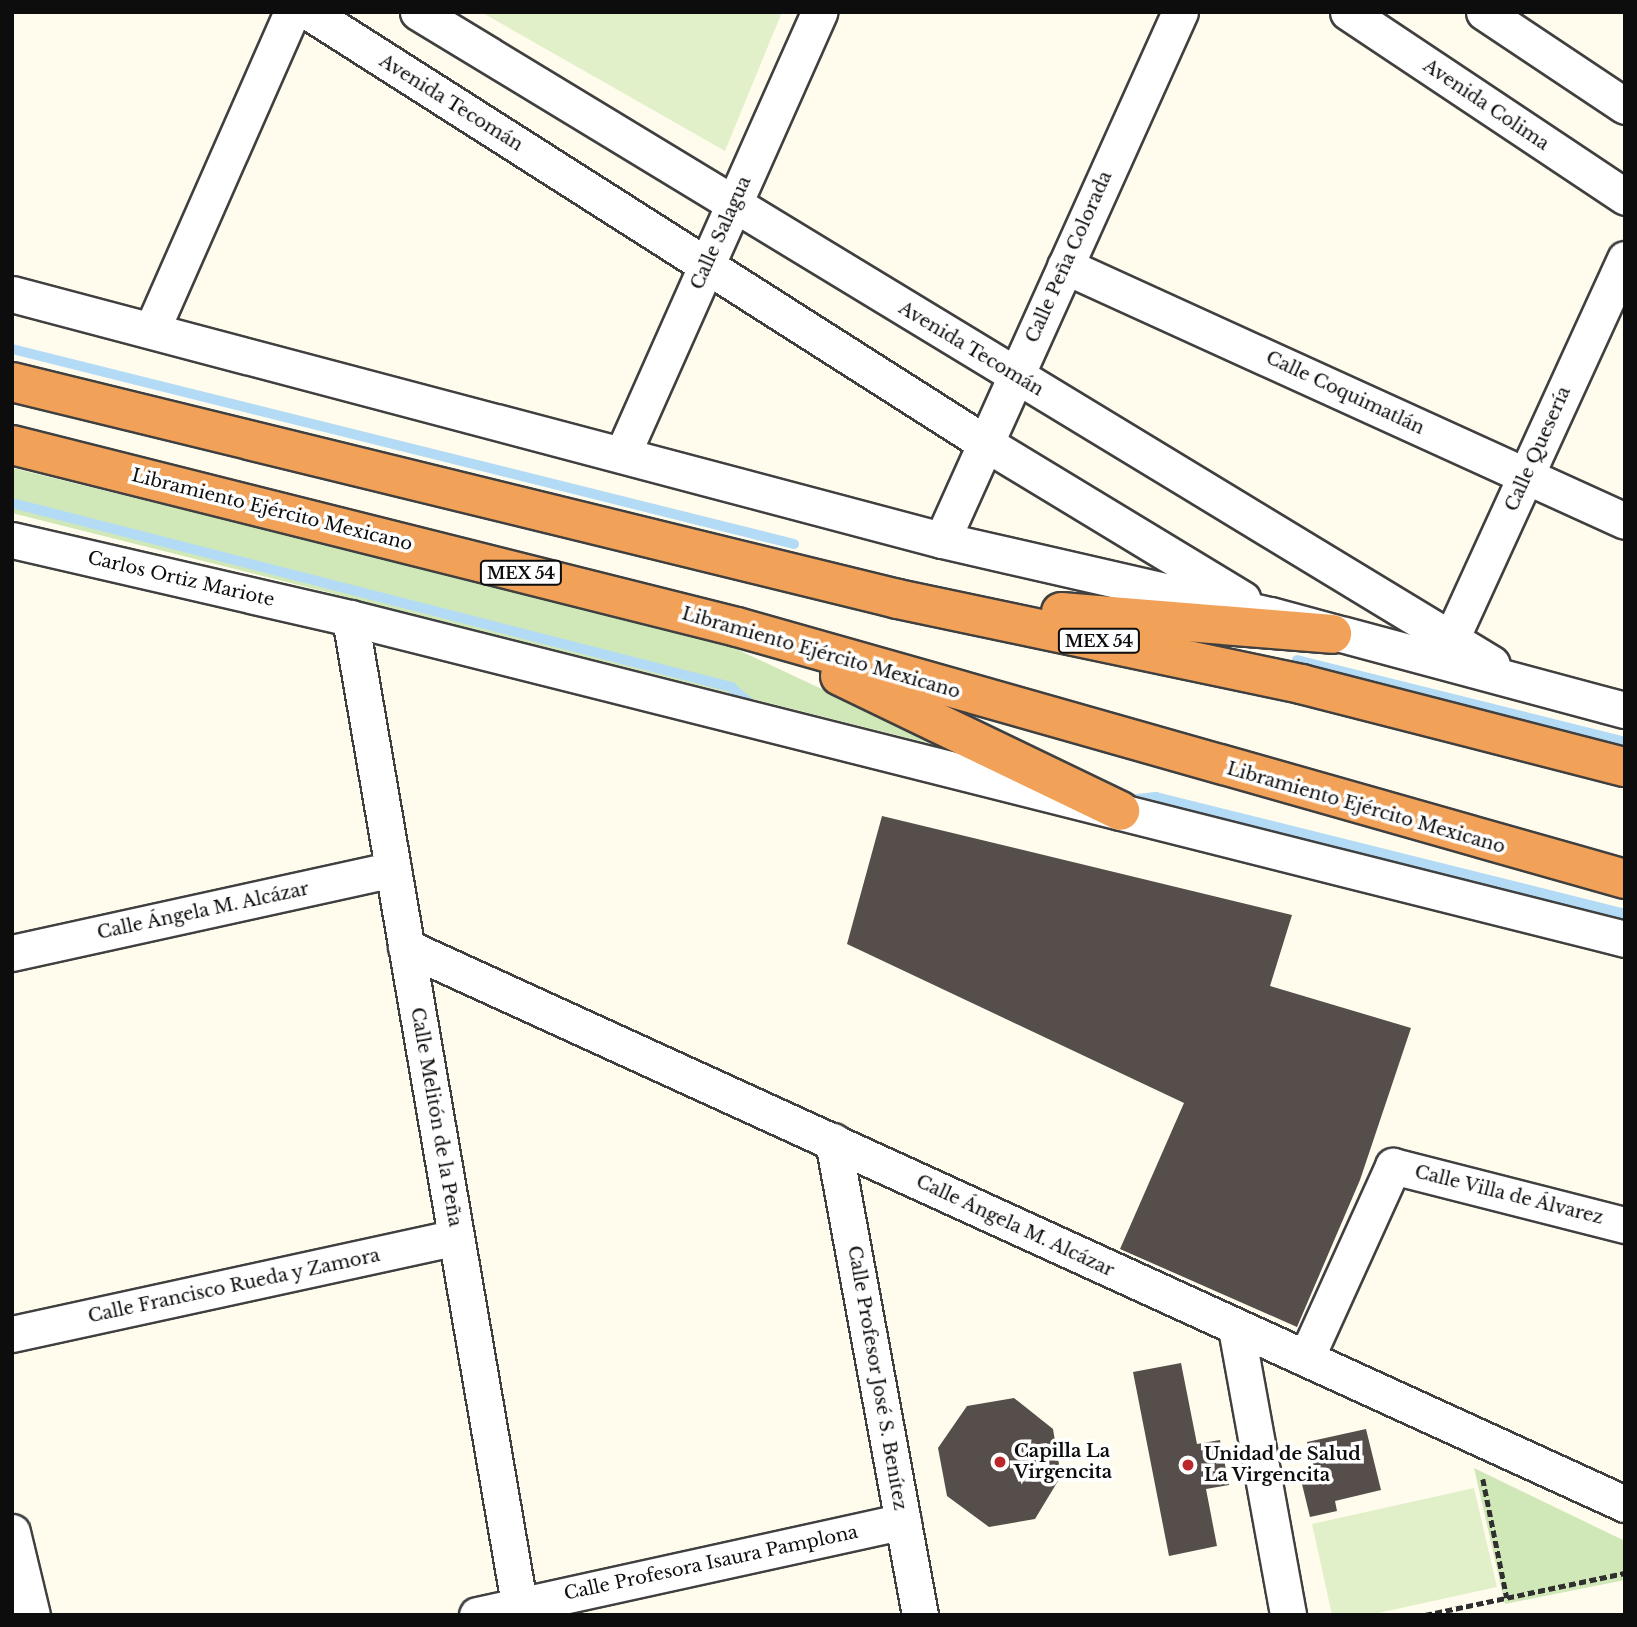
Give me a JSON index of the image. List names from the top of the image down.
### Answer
{
  "streets": {
    "highway": ["Libramiento Ejército Mexicano", "MEX 54"],
    "street": [
      "Avenida Tecomán",
      "Avenida Colima",
      "Calle Salagua",
      "Calle Peña Colorada",
      "Calle Coquimatlán",
      "Calle Quesería",
      "Carlos Ortiz Mariote",
      "Calle Ángela M. Alcázar",
      "Calle Melitón de la Peña",
      "Calle Villa de Álvarez",
      "Calle Francisco Rueda y Zamora",
      "Calle Profesor José S. Benítez",
      "Calle Profesora Isaura Pamplona"
    ]
  },
  "crossings": [
    ["Avenida Tecomán", "Calle Salagua"],
    ["Avenida Tecomán", "Calle Peña Colorada"],
    ["Avenida Tecomán", "Calle Quesería"],
    ["Calle Peña Colorada", "Calle Coquimatlán"],
    ["Calle Coquimatlán", "Calle Quesería"],
    ["Carlos Ortiz Mariote", "Calle Melitón de la Peña"],
    ["Calle Ángela M. Alcázar", "Calle Melitón de la Peña"],
    ["Calle Ángela M. Alcázar", "Calle Villa de Álvarez"],
    ["Calle Ángela M. Alcázar", "Calle Profesor José S. Benítez"],
    ["Calle Melitón de la Peña", "Calle Francisco Rueda y Zamora"],
    ["Calle Melitón de la Peña", "Calle Profesora Isaura Pamplona"],
    ["Calle Profesor José S. Benítez", "Calle Profesora Isaura Pamplona"]
  ],
  "places": ["Capilla La Virgencita", "Unidad de Salud La Virgencita"]
}
